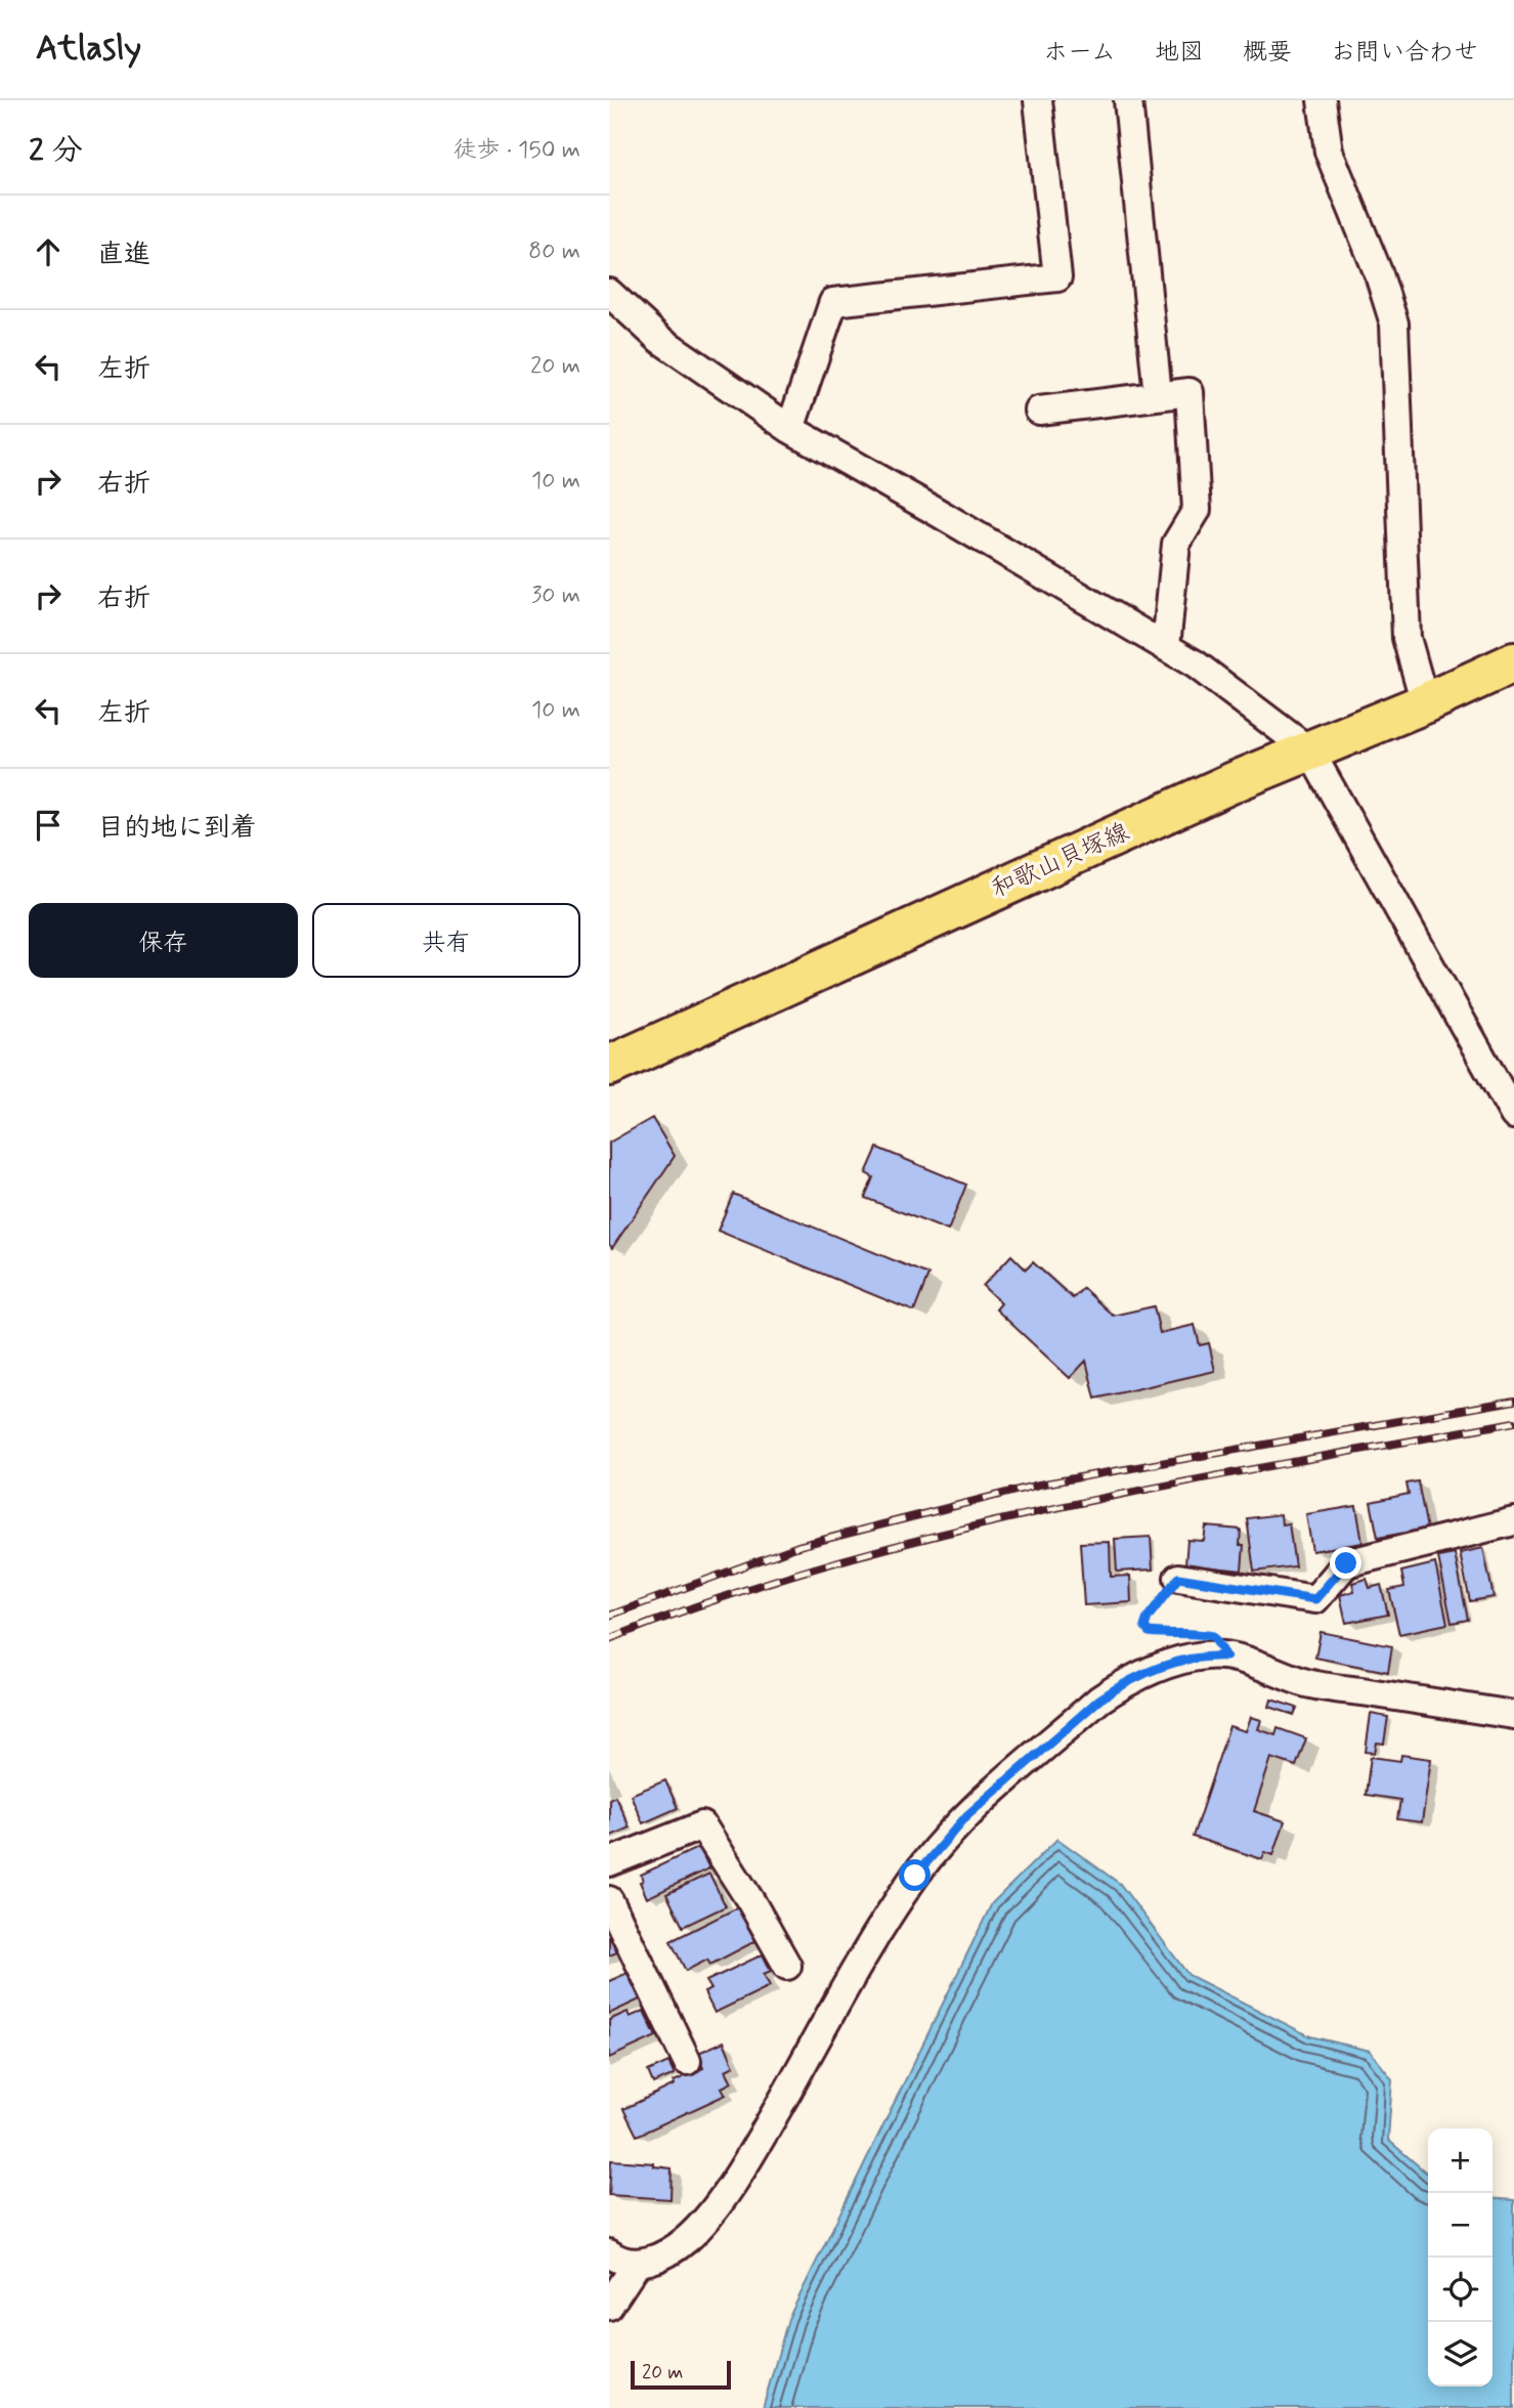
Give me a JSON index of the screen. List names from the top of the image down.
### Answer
{
  "streets": {
    "main road": ["和歌山貝塚線"]
  },
  "scale_bar": "20 m",
  "page": {
    "header": "Atlasly",
    "nav": [
      "ホーム",
      "地図",
      "概要",
      "お問い合わせ"
    ],
    "heading": ["2 分", "徒歩 · 150 m"],
    "list": [
      ["直進", "80 m"],
      ["左折", "20 m"],
      ["右折", "10 m"],
      ["右折", "30 m"],
      ["左折", "10 m"],
      "目的地に到着"
    ],
    "buttons": ["保存", "共有"],
    "map_buttons": ["+", "−"],
    "scale": "20 m"
  }
}
